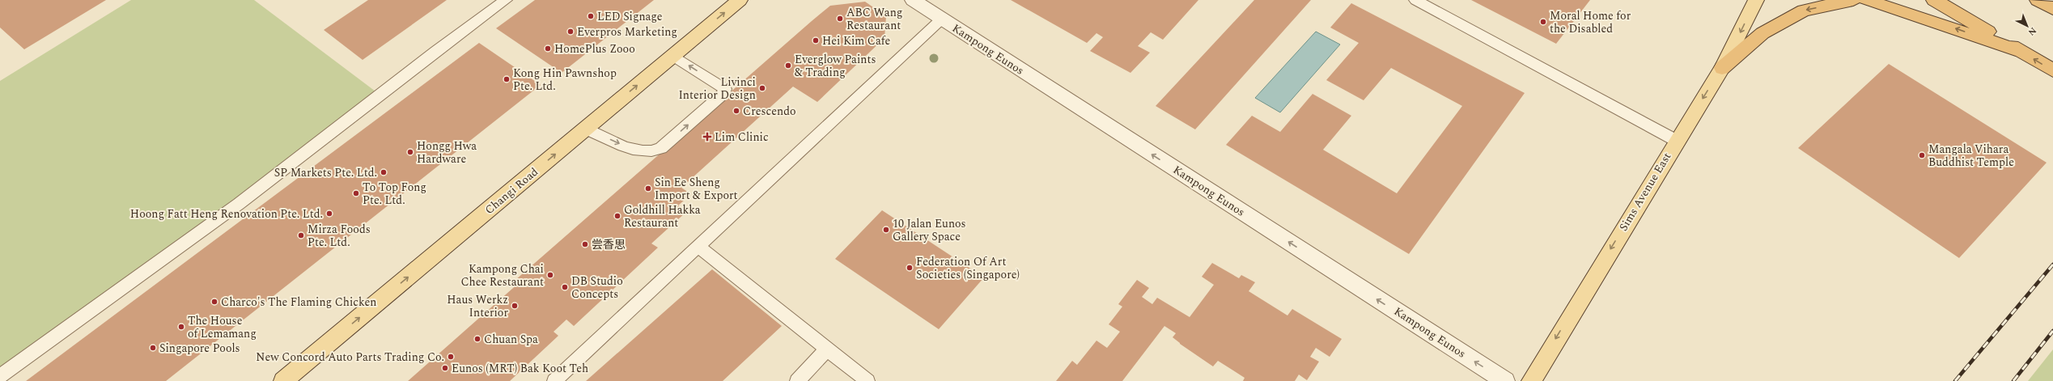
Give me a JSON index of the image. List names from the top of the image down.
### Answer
{
  "streets": {
    "main road": ["Changi Road", "Sims Avenue East"],
    "street": ["Kampong Eunos"]
  },
  "one_way": ["Kampong Eunos", "Changi Road", "Sims Avenue East"],
  "places": {
    "other": [
      "LED Signage",
      "ABC Wang Restaurant",
      "Moral Home for the Disabled",
      "Everpros Marketing",
      "Hei Kim Cafe",
      "HomePlus Zooo",
      "Everglow Paints & Trading",
      "Kong Hin Pawnshop Pte. Ltd.",
      "Livinci Interior Design",
      "Crescendo",
      "Hongg Hwa Hardware",
      "Mangala Vihara Buddhist Temple",
      "SP Markets Pte. Ltd.",
      "Sin Ee Sheng Import & Export",
      "To Top Fong Pte. Ltd.",
      "Hoong Fatt Heng Renovation Pte. Ltd.",
      "Goldhill Hakka Restaurant",
      "10 Jalan Eunos Gallery Space",
      "Mirza Foods Pte. Ltd.",
      "尝香思",
      "Federation Of Art Societies (Singapore)",
      "Kampong Chai Chee Restaurant",
      "DB Studio Concepts",
      "Charco's The Flaming Chicken",
      "Haus Werkz Interior",
      "The House of Lemamang",
      "Chuan Spa",
      "Singapore Pools",
      "New Concord Auto Parts Trading Co.",
      "Eunos (MRT) Bak Koot Teh"
    ],
    "health": ["Lim Clinic"]
  },
  "north": "bottom right"
}
